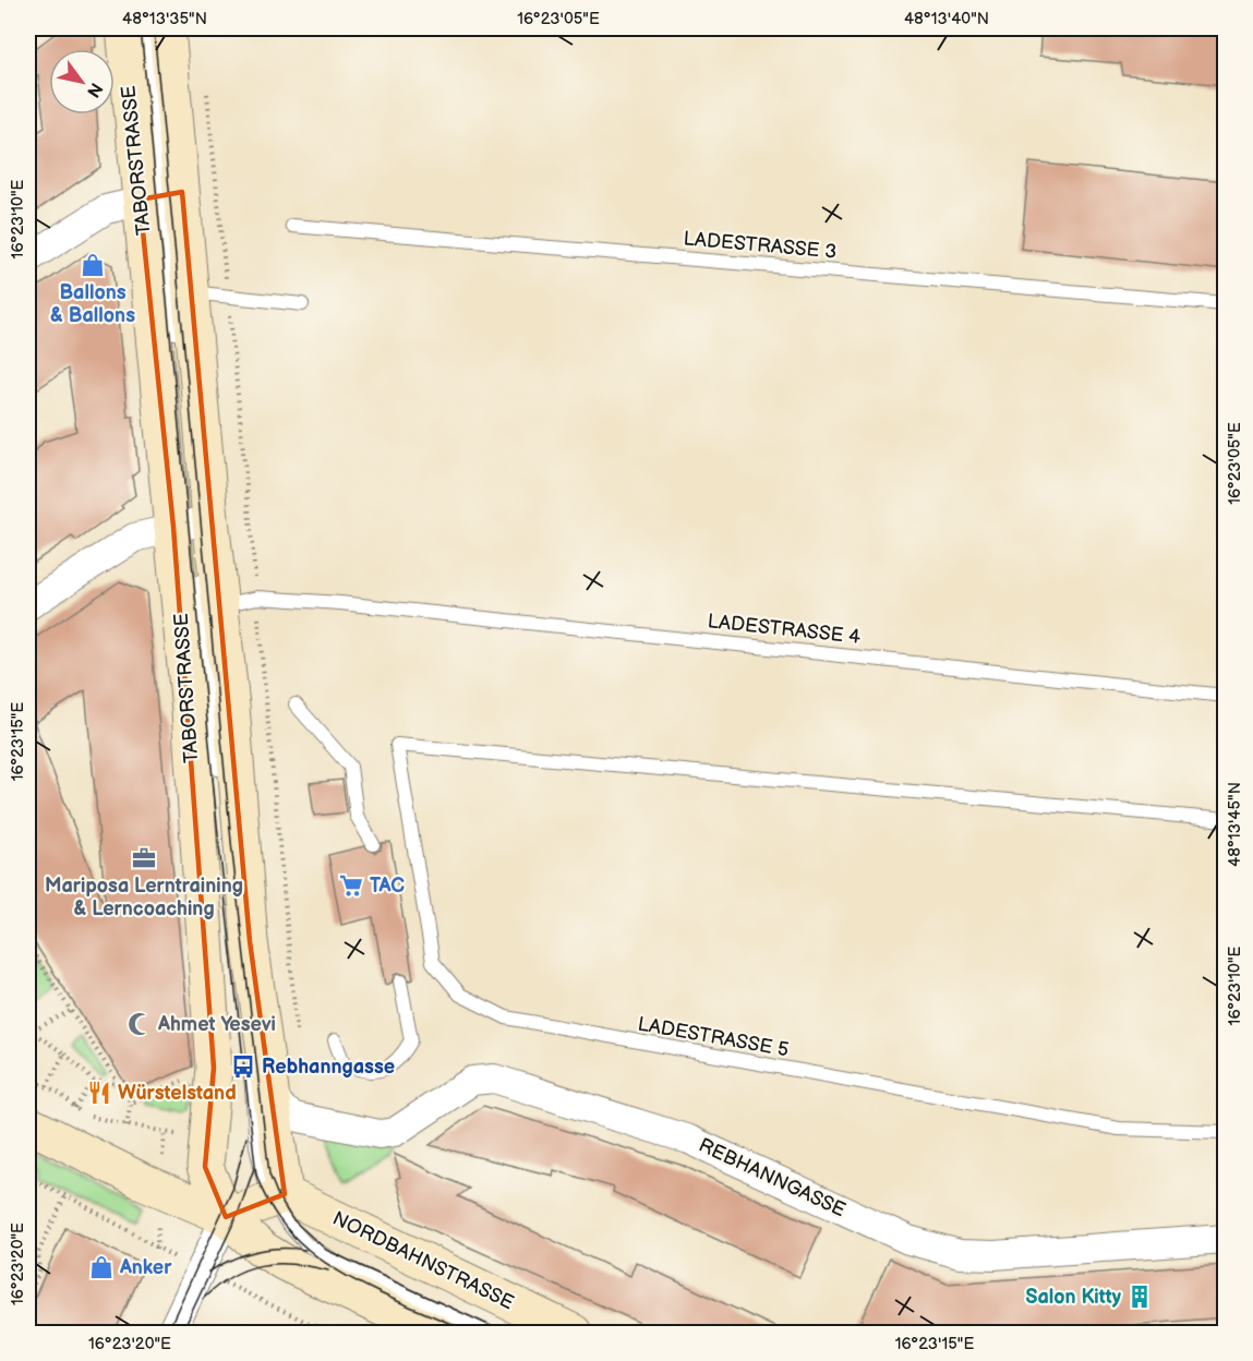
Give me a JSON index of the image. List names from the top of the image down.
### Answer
{
  "streets": {
    "main road": ["TABORSTRASSE", "NORDBAHNSTRASSE"],
    "street": ["REBHANNGASSE"],
    "lane": ["LADESTRASSE 3", "LADESTRASSE 4", "LADESTRASSE 5"]
  },
  "crossings": [
    ["TABORSTRASSE", "LADESTRASSE 4"],
    ["TABORSTRASSE", "REBHANNGASSE"],
    ["TABORSTRASSE", "NORDBAHNSTRASSE"]
  ],
  "places": {
    "shop": ["Ballons & Ballons", "Anker"],
    "office": ["Mariposa Lerntraining & Lerncoaching"],
    "supermarket": ["TAC"],
    "mosque": ["Ahmet Yesevi"],
    "bus stop": ["Rebhanngasse"],
    "restaurant": ["Würstelstand"],
    "building": ["Salon Kitty"]
  },
  "north": "bottom right",
  "coordinates": [
    "48°13'35\"N",
    "16°23'05\"E",
    "48°13'40\"N",
    "16°23'10\"E",
    "16°23'15\"E",
    "48°13'45\"N",
    "16°23'20\"E"
  ]
}
